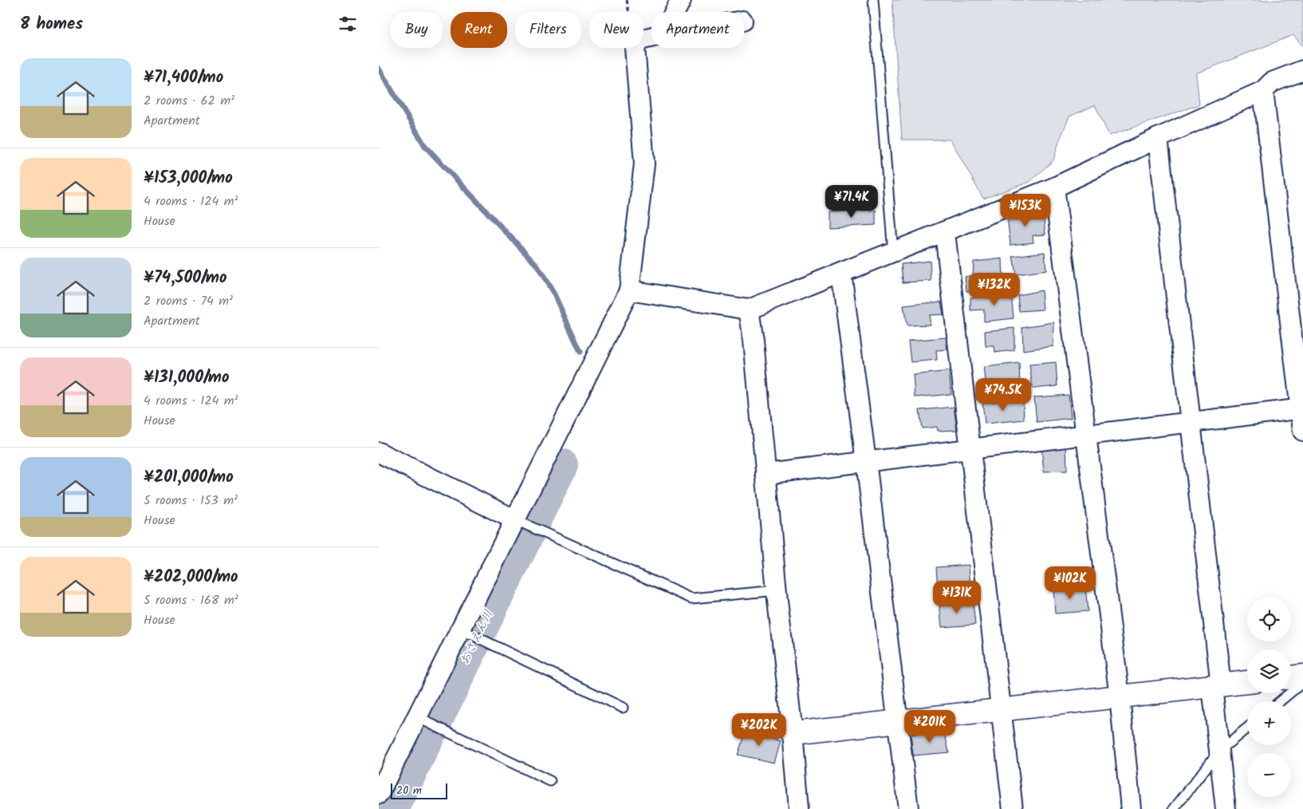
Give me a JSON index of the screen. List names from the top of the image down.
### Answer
{
  "water": ["おさえん川"],
  "scale_bar": "20 m",
  "page": {
    "heading": "8 homes",
    "chip": [
      "Buy",
      "Rent",
      "Filters",
      "New",
      "Apartment"
    ],
    "list": [
      {
        "name": "¥71,400/mo",
        "note": "2 rooms · 62 m² · Apartment"
      },
      {
        "name": "¥153,000/mo",
        "note": "4 rooms · 124 m² · House"
      },
      {
        "name": "¥74,500/mo",
        "note": "2 rooms · 74 m² · Apartment"
      },
      {
        "name": "¥131,000/mo",
        "note": "4 rooms · 124 m² · House"
      },
      {
        "name": "¥201,000/mo",
        "note": "5 rooms · 153 m² · House"
      },
      {
        "name": "¥202,000/mo",
        "note": "5 rooms · 168 m² · House"
      }
    ],
    "price": [
      "¥71.4K",
      "¥153K",
      "¥132K",
      "¥74.5K",
      "¥102K",
      "¥131K",
      "¥201K",
      "¥202K"
    ],
    "map_buttons": ["+", "−"],
    "scale": "20 m"
  }
}
